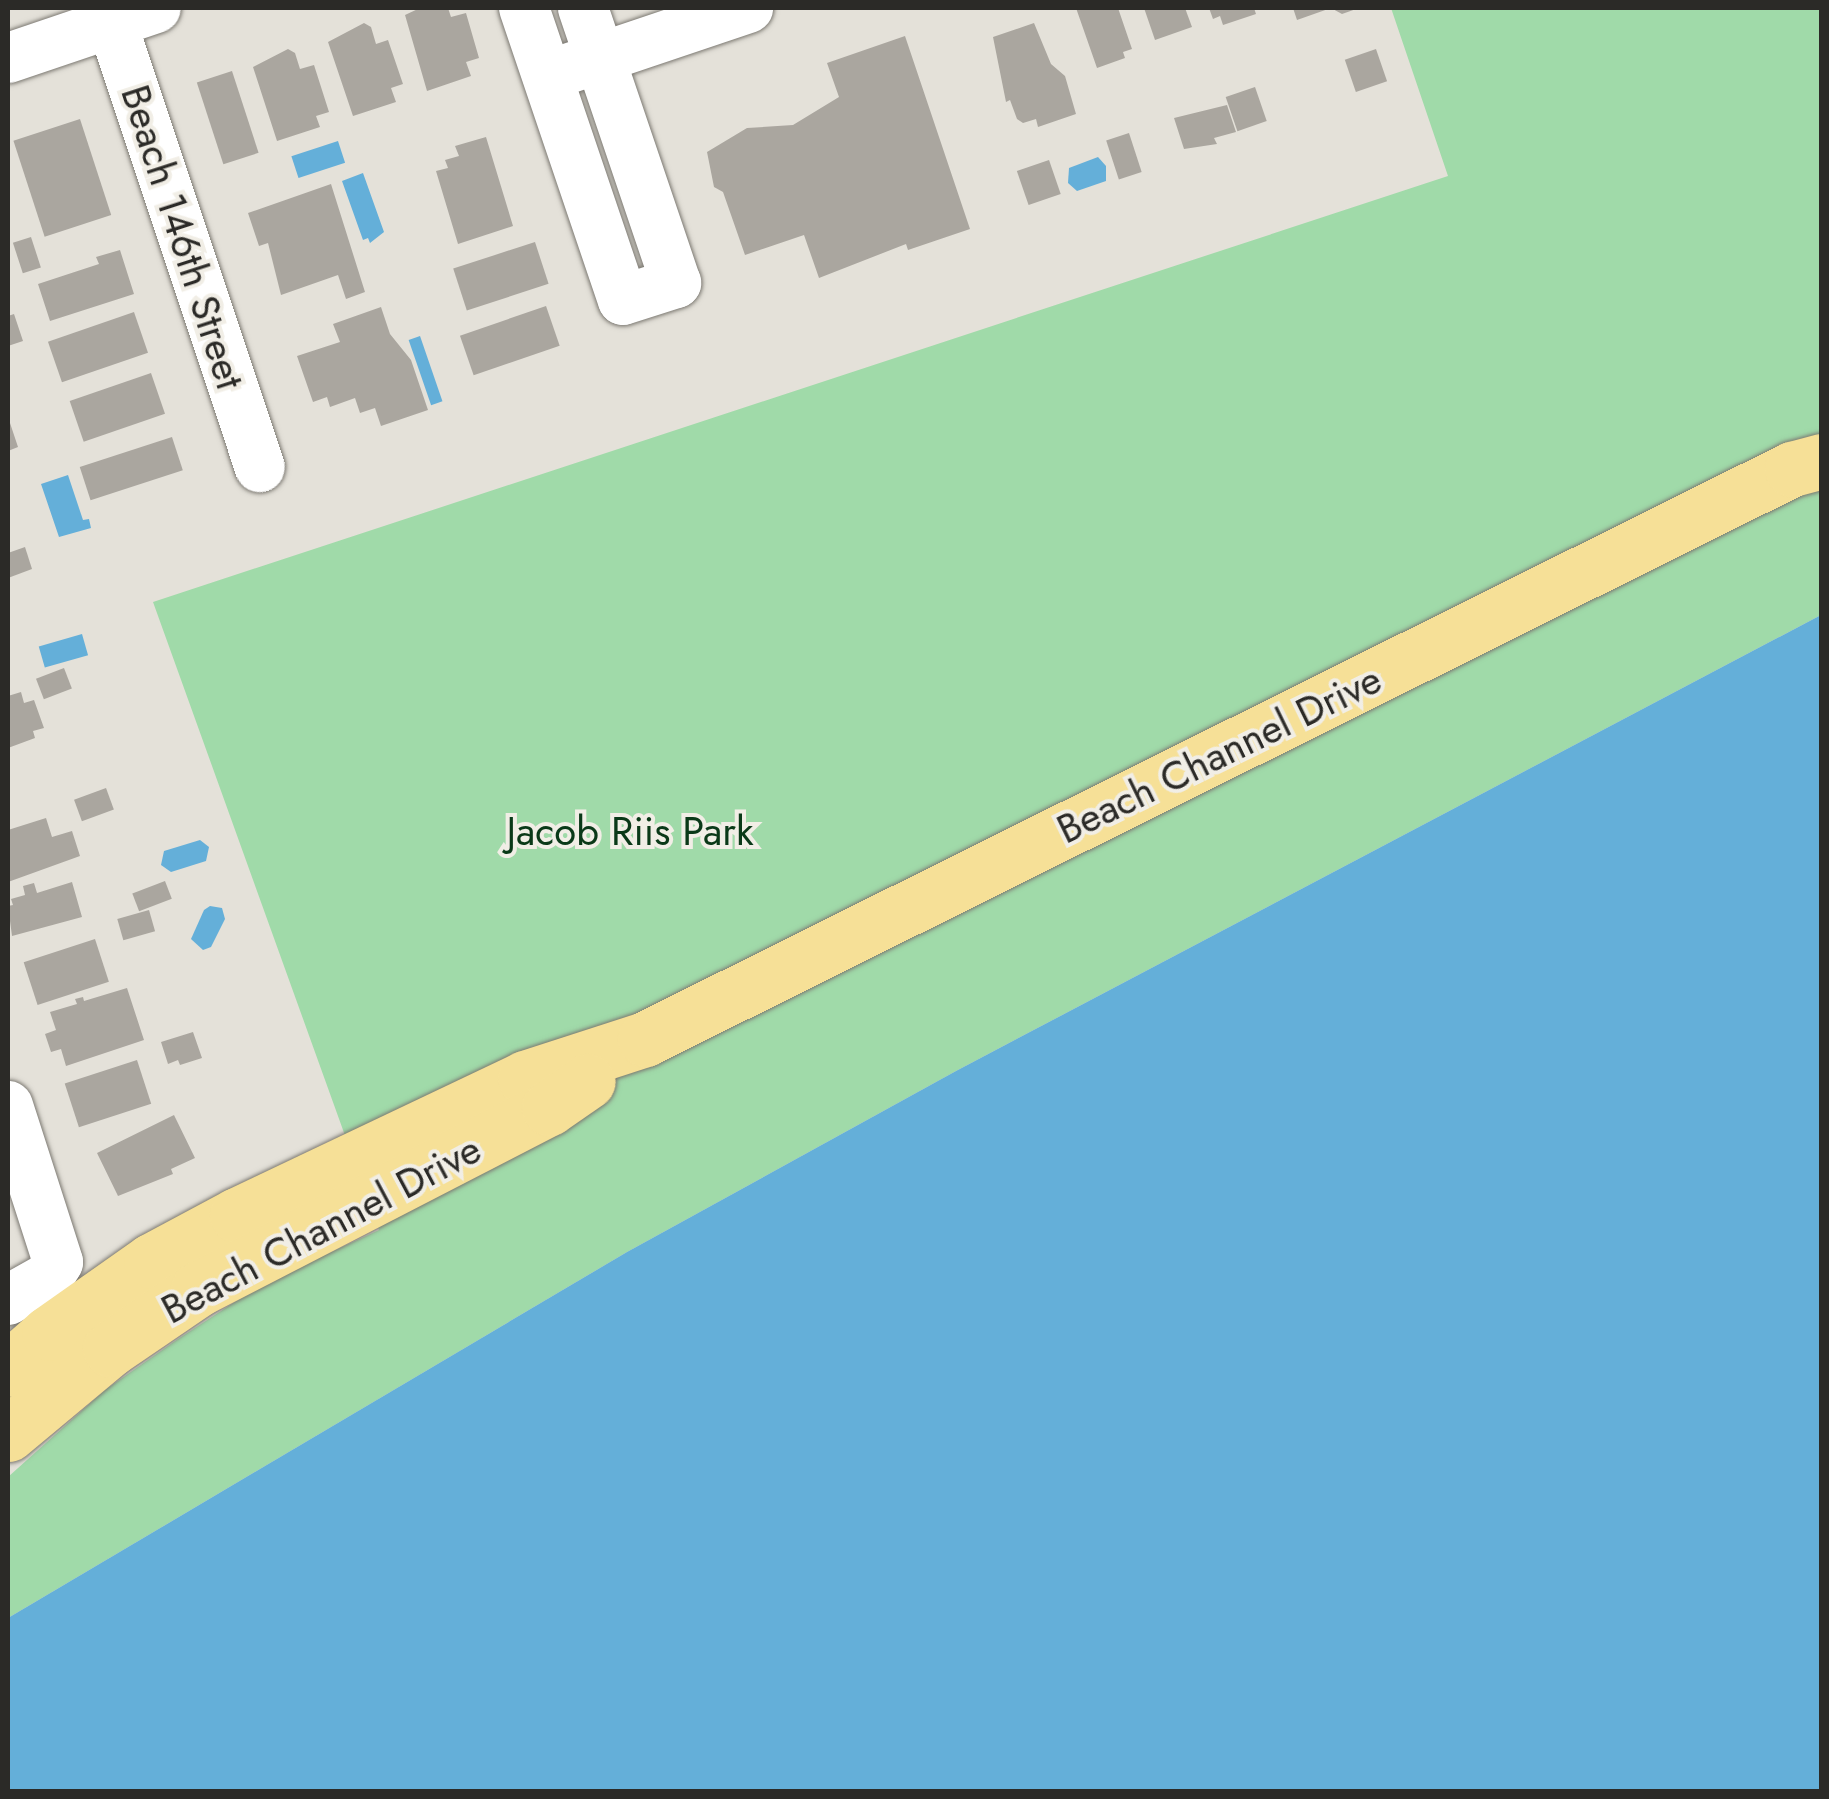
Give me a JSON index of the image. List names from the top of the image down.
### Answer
{
  "streets": {
    "main road": ["Beach Channel Drive"],
    "street": ["Beach 146th Street"]
  },
  "parks": ["Jacob Riis Park"]
}
